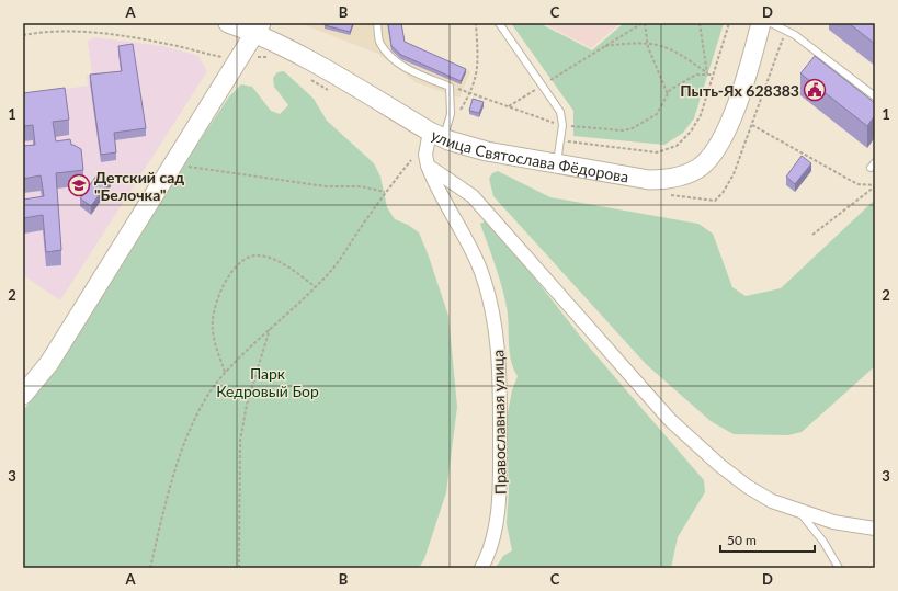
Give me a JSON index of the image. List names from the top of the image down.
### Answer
{
  "streets": {
    "street": ["улица Святослава Фёдорова", "Православная улица"]
  },
  "crossings": [
    ["улица Святослава Фёдорова", "Православная улица"]
  ],
  "parks": ["Парк Кедровый Бор"],
  "places": {
    "public building": ["Пыть-Ях 628383"],
    "school or university": ["Детский сад \"Белочка\""]
  },
  "scale_bar": "50 m",
  "grid": {
    "columns": [
      "A",
      "B",
      "C",
      "D"
    ],
    "rows": ["1", "2", "3"]
  }
}
